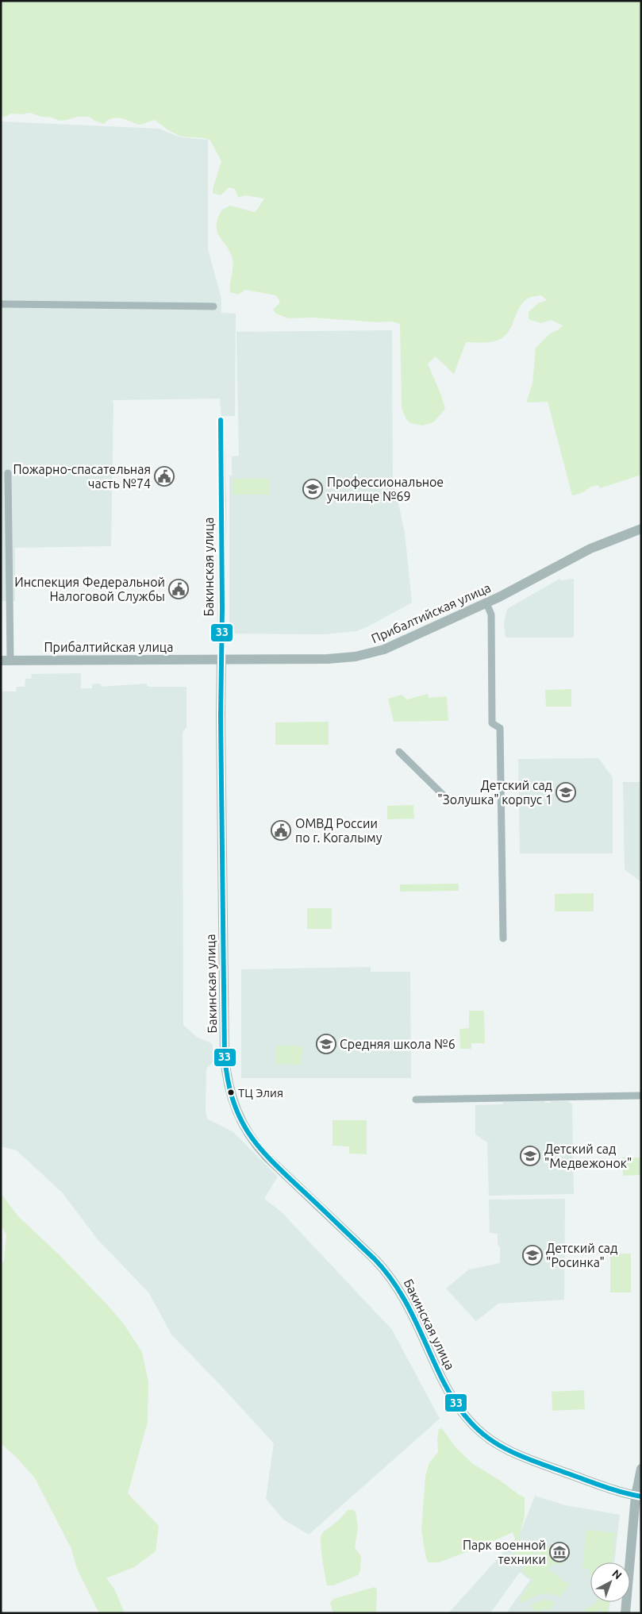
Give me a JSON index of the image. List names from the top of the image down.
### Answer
{
  "streets": {
    "street": ["Бакинская улица", "Прибалтийская улица"]
  },
  "crossings": [
    ["Бакинская улица", "Прибалтийская улица"]
  ],
  "places": {
    "public building": ["Пожарно-спасательная часть №74", "Инспекция Федеральной Налоговой Службы", "ОМВД России по г. Когалыму"],
    "school or university": [
      "Профессиональное училище №69",
      "Детский сад \"Золушка\" корпус 1",
      "Средняя школа №6",
      "Детский сад \"Медвежонок\"",
      "Детский сад \"Росинка\""
    ],
    "other": ["ТЦ Элия"],
    "museum": ["Парк военной техники"]
  },
  "lines": ["transit line 33"],
  "north": "top right"
}
